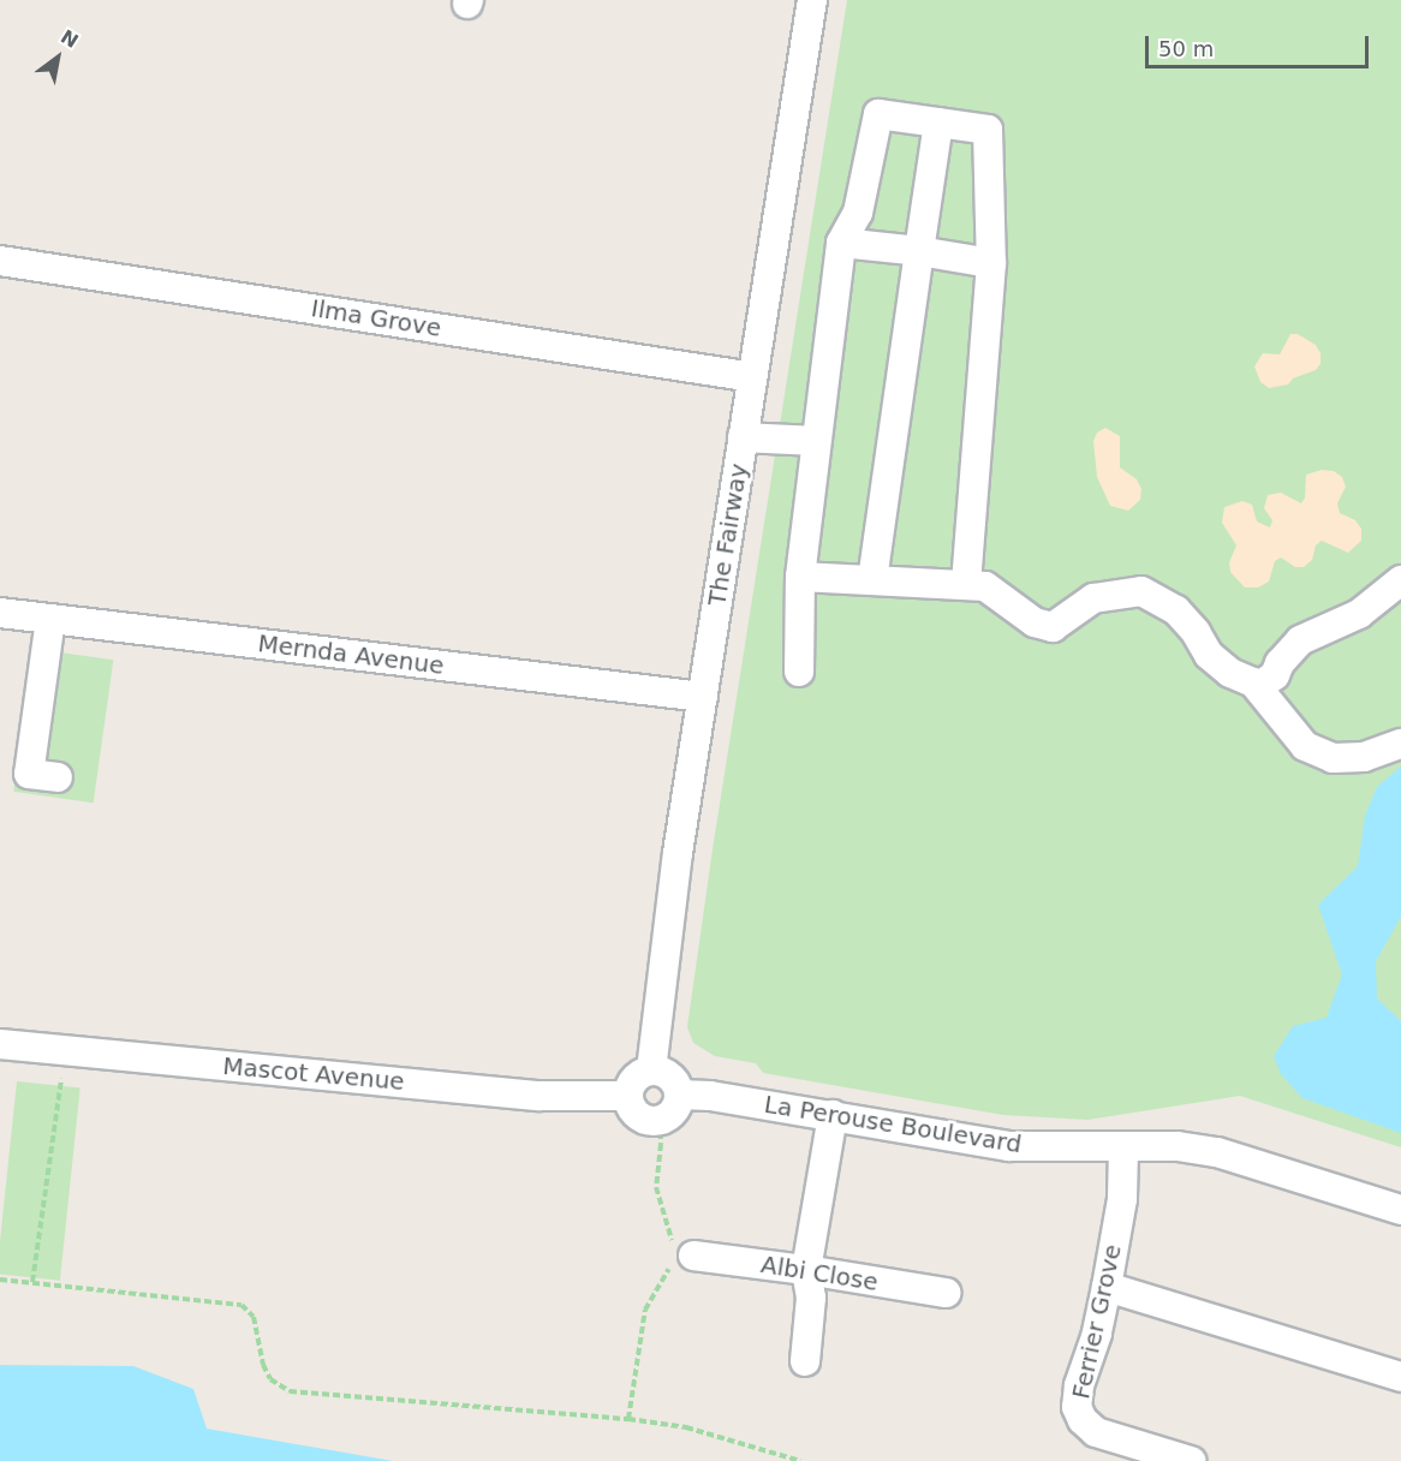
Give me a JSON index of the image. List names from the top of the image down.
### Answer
{
  "streets": {
    "street": [
      "Ilma Grove",
      "The Fairway",
      "Mernda Avenue",
      "Mascot Avenue",
      "La Perouse Boulevard",
      "Albi Close",
      "Ferrier Grove"
    ]
  },
  "crossings": [
    ["Ilma Grove", "The Fairway"],
    ["The Fairway", "Mernda Avenue"],
    ["The Fairway", "Mascot Avenue"],
    ["The Fairway", "La Perouse Boulevard"],
    ["Mascot Avenue", "La Perouse Boulevard"],
    ["La Perouse Boulevard", "Ferrier Grove"]
  ],
  "scale_bar": "50 m",
  "north": "top right"
}
